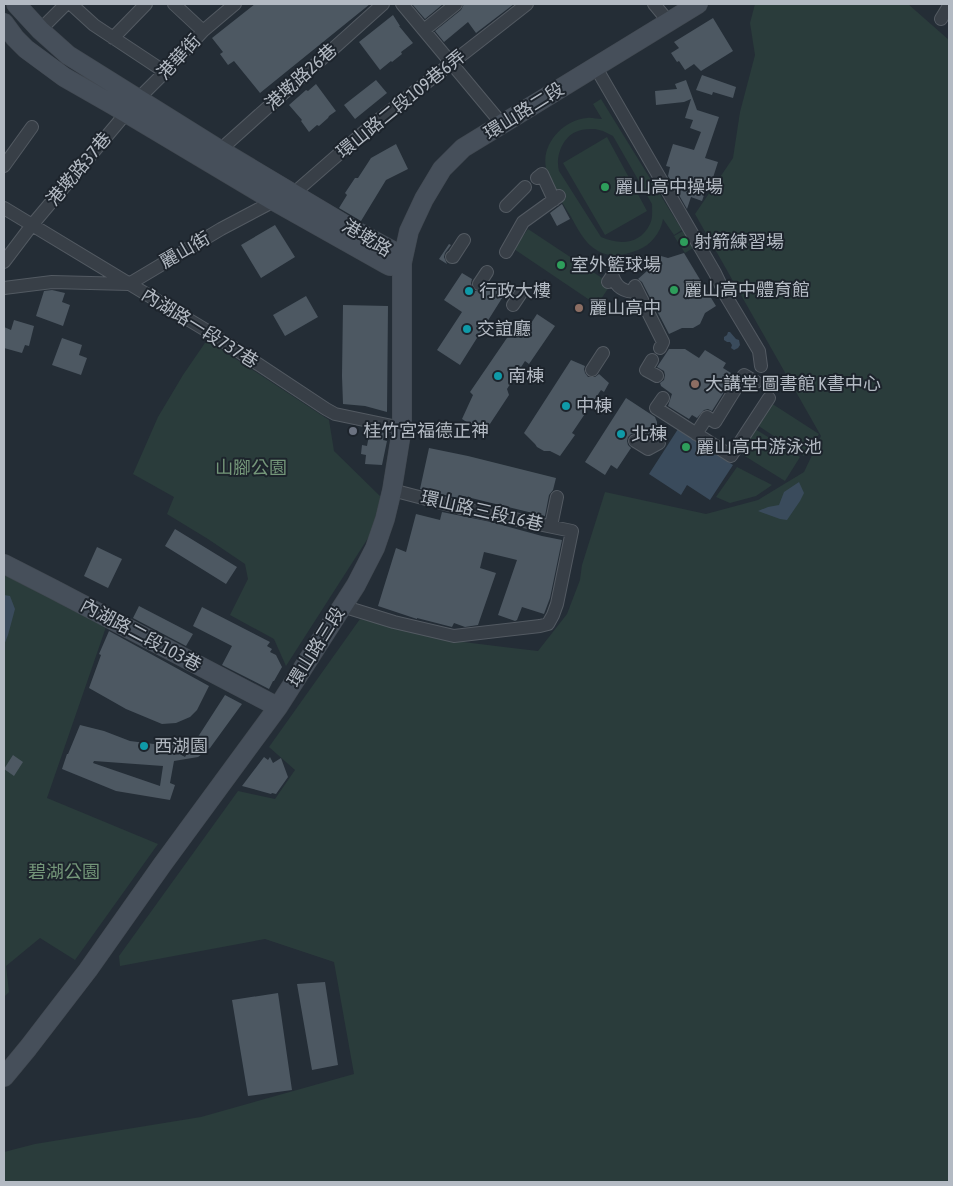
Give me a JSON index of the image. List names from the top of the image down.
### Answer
{
  "streets": {
    "street": [
      "港華街",
      "港墘路26巷",
      "環山路二段109巷6弄",
      "環山路二段",
      "港墘路37巷",
      "港墘路",
      "麗山街",
      "內湖路一段737巷",
      "環山路三段16巷",
      "內湖路二段103巷",
      "環山路三段"
    ]
  },
  "crossings": [
    ["港華街", "港墘路37巷"],
    ["港華街", "港墘路"],
    ["港墘路26巷", "港墘路"],
    ["環山路二段109巷6弄", "港墘路"],
    ["環山路二段109巷6弄", "麗山街"],
    ["環山路二段", "港墘路"],
    ["環山路二段", "環山路三段"],
    ["港墘路37巷", "港墘路"],
    ["港墘路37巷", "內湖路一段737巷"],
    ["港墘路", "麗山街"],
    ["港墘路", "環山路三段"],
    ["麗山街", "內湖路一段737巷"],
    ["內湖路一段737巷", "環山路三段"],
    ["環山路三段16巷", "環山路三段"],
    ["內湖路二段103巷", "環山路三段"]
  ],
  "parks": ["山腳公園", "碧湖公園"],
  "places": [
    "麗山高中操場",
    "射箭練習場",
    "室外籃球場",
    "麗山高中體育館",
    "行政大樓",
    "麗山高中",
    "交誼廳",
    "南棟",
    "大講堂 圖書館 K書中心",
    "中棟",
    "桂竹宮福德正神",
    "北棟",
    "麗山高中游泳池",
    "西湖園"
  ]
}
